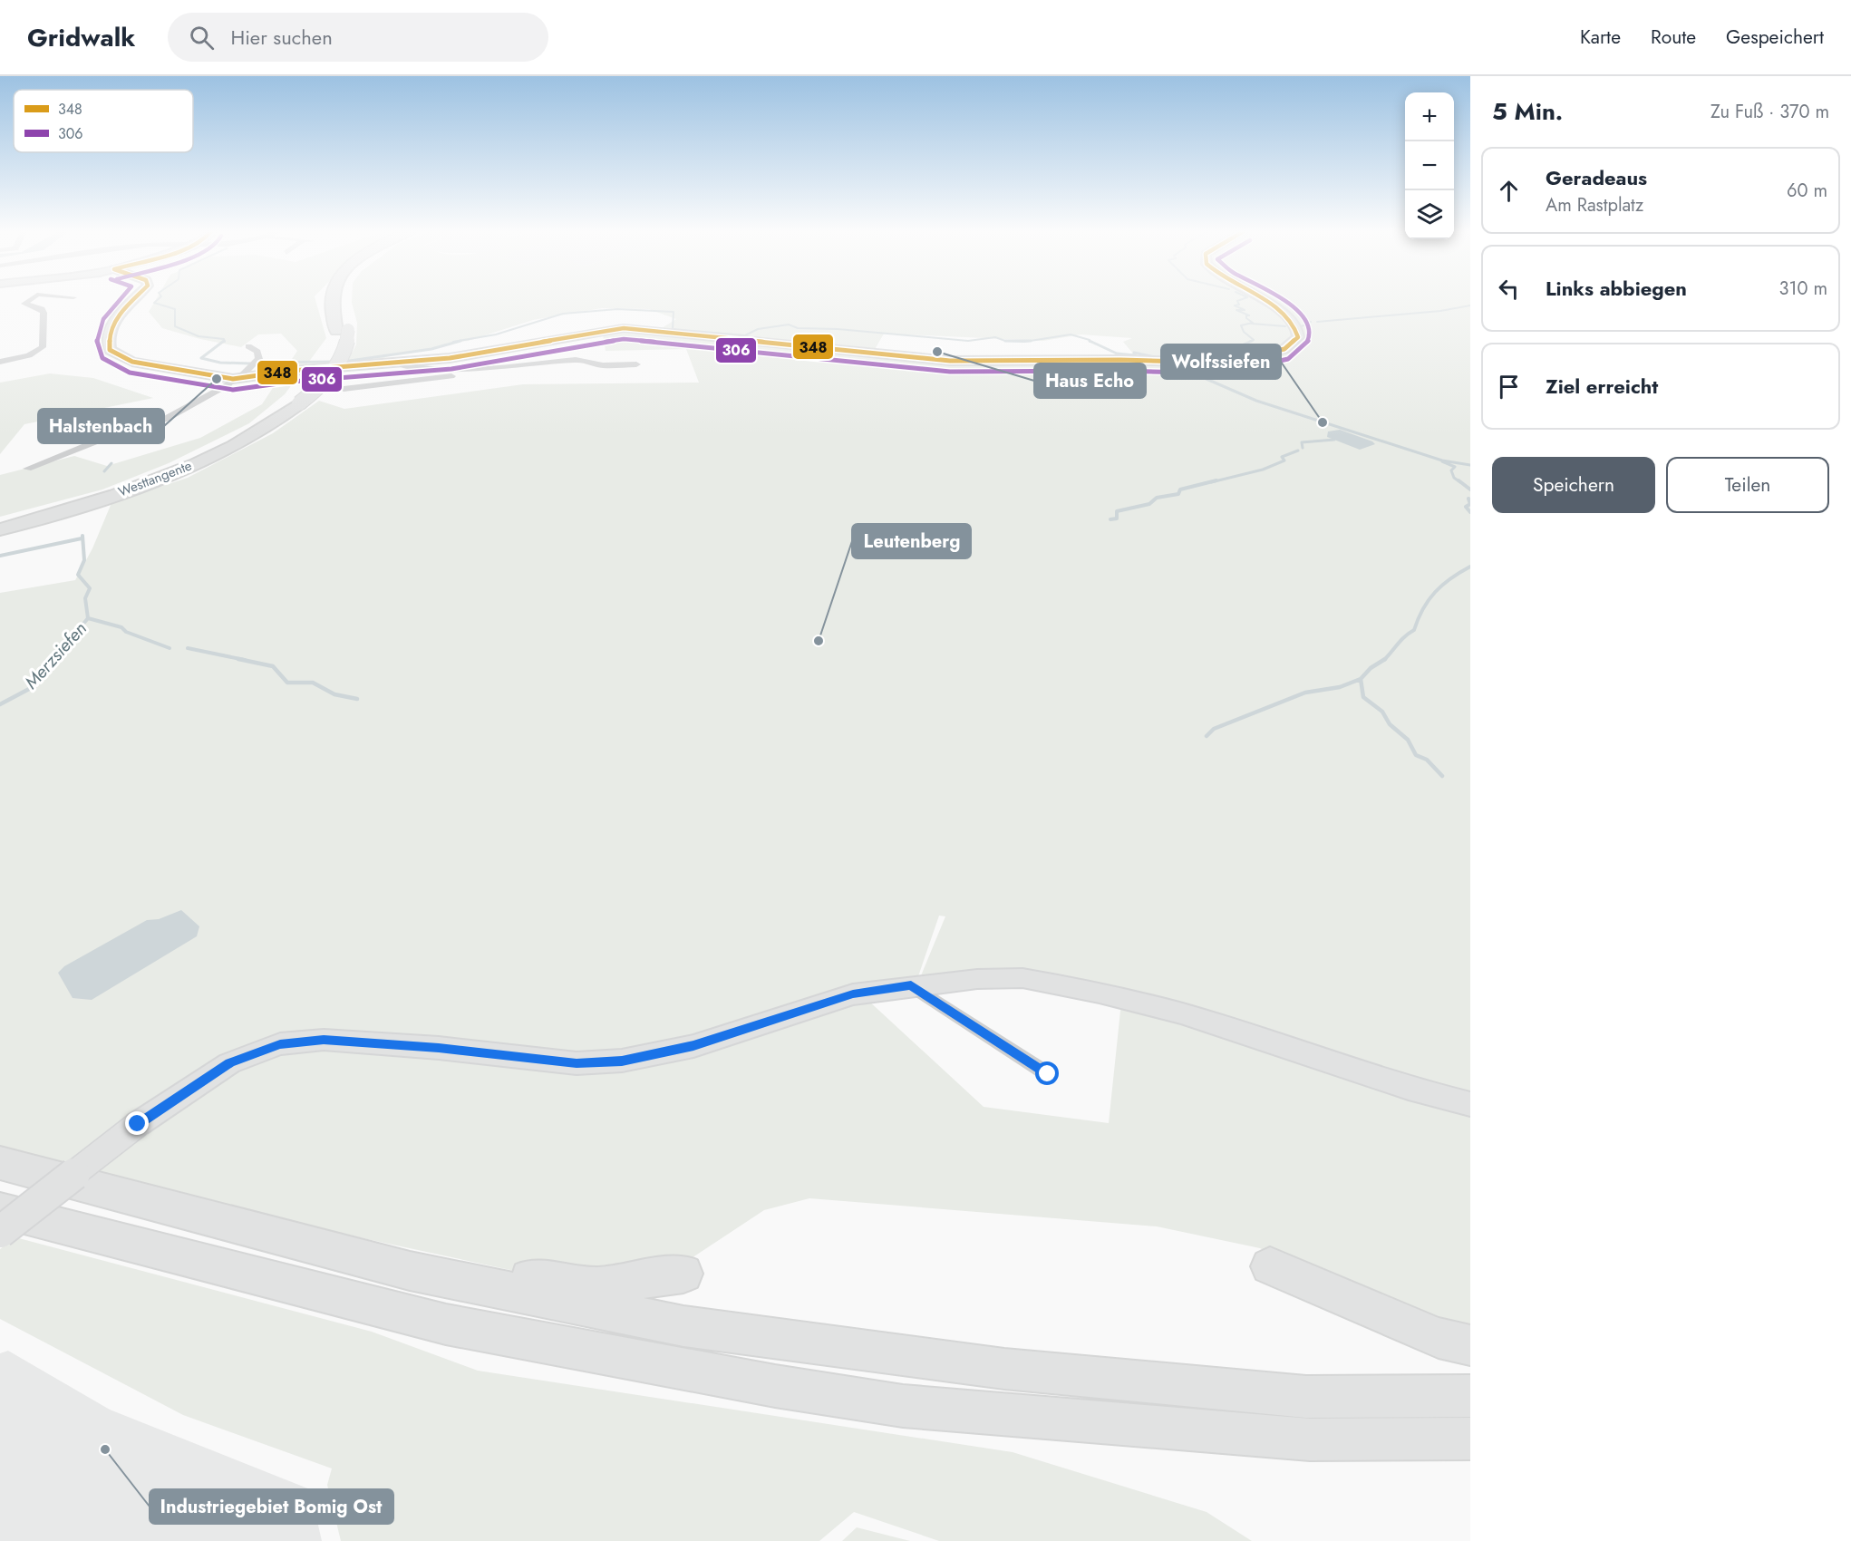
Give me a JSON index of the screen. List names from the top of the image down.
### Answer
{
  "streets": {
    "highway": ["Westtangente"]
  },
  "water": ["Merzsiefen"],
  "places": [
    "Haus Echo",
    "Halstenbach",
    "Wolfssiefen",
    "Leutenberg",
    "Industriegebiet Bomig Ost"
  ],
  "lines": ["transit line 348", "transit line 306"],
  "legend": ["348", "306"],
  "page": {
    "header": "Gridwalk",
    "search": "Hier suchen",
    "nav": ["Karte", "Route", "Gespeichert"],
    "heading": ["5 Min.", "Zu Fuß · 370 m"],
    "map_buttons": ["+", "−"],
    "list": [
      ["Geradeaus", "Am Rastplatz", "60 m"],
      ["Links abbiegen", "310 m"],
      "Ziel erreicht"
    ],
    "buttons": ["Speichern", "Teilen"]
  }
}
